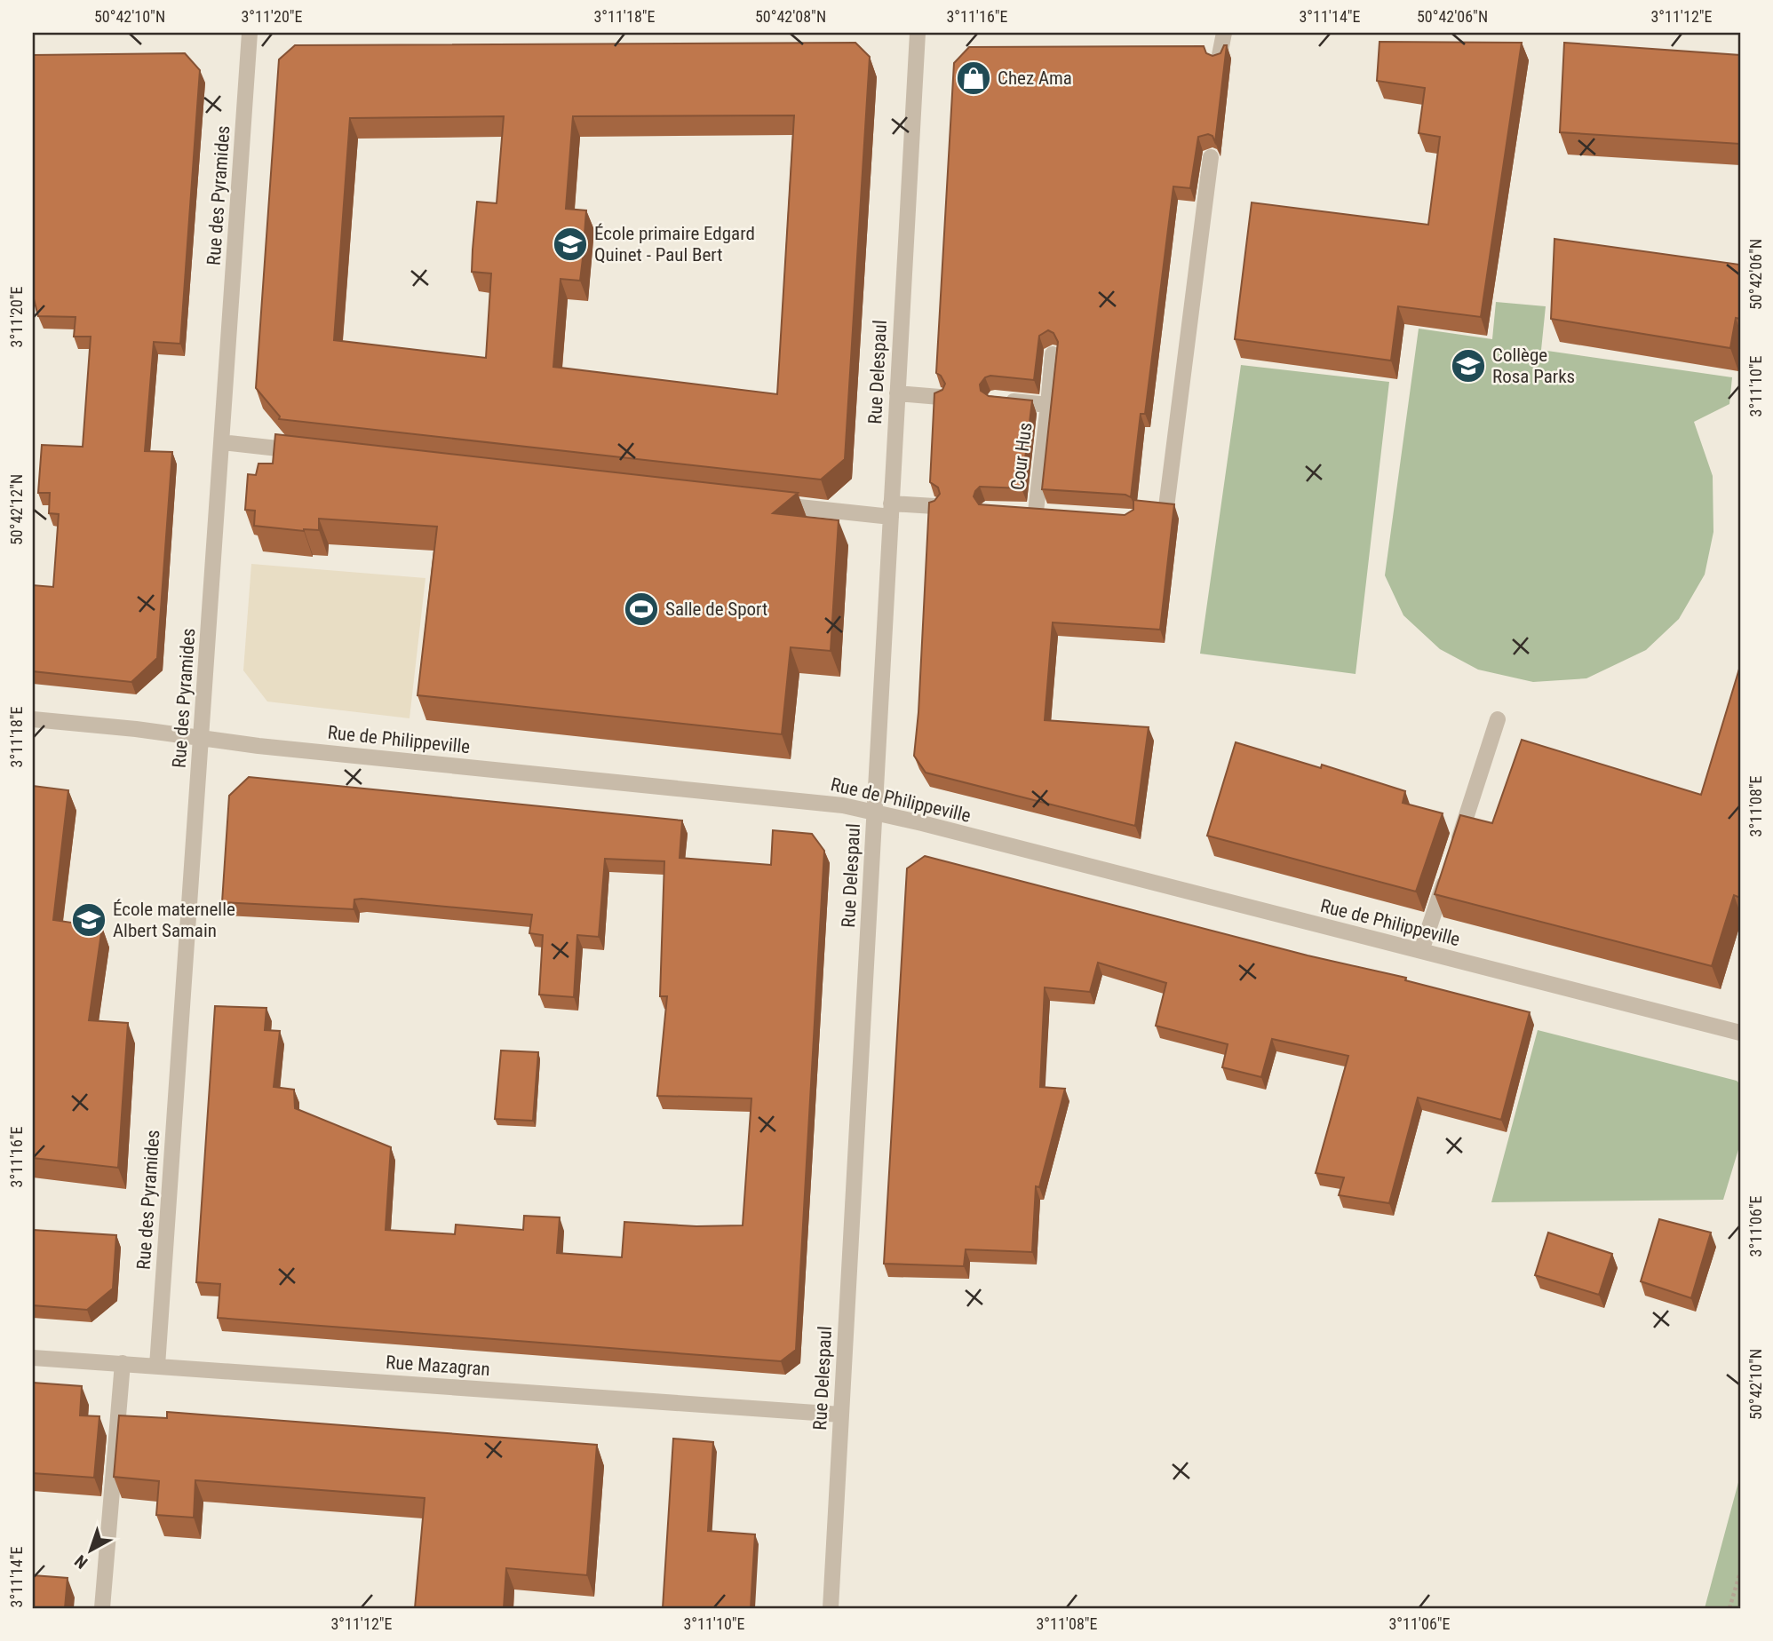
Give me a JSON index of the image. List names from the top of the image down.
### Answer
{
  "streets": {
    "street": [
      "Rue des Pyramides",
      "Rue Delespaul",
      "Cour Hus",
      "Rue de Philippeville",
      "Rue Mazagran"
    ]
  },
  "crossings": [
    ["Rue des Pyramides", "Rue de Philippeville"],
    ["Rue des Pyramides", "Rue Mazagran"],
    ["Rue Delespaul", "Rue de Philippeville"],
    ["Rue Delespaul", "Rue Mazagran"]
  ],
  "places": {
    "shop": ["Chez Ama"],
    "school or university": ["École primaire Edgard Quinet - Paul Bert", "Collège Rosa Parks", "École maternelle Albert Samain"],
    "sports": ["Salle de Sport"]
  },
  "north": "bottom left",
  "coordinates": [
    "50°42'10\"N",
    "3°11'20\"E",
    "3°11'18\"E",
    "50°42'08\"N",
    "3°11'16\"E",
    "3°11'14\"E",
    "50°42'06\"N",
    "3°11'12\"E",
    "3°11'10\"E",
    "50°42'12\"N",
    "3°11'08\"E",
    "3°11'06\"E"
  ]
}
